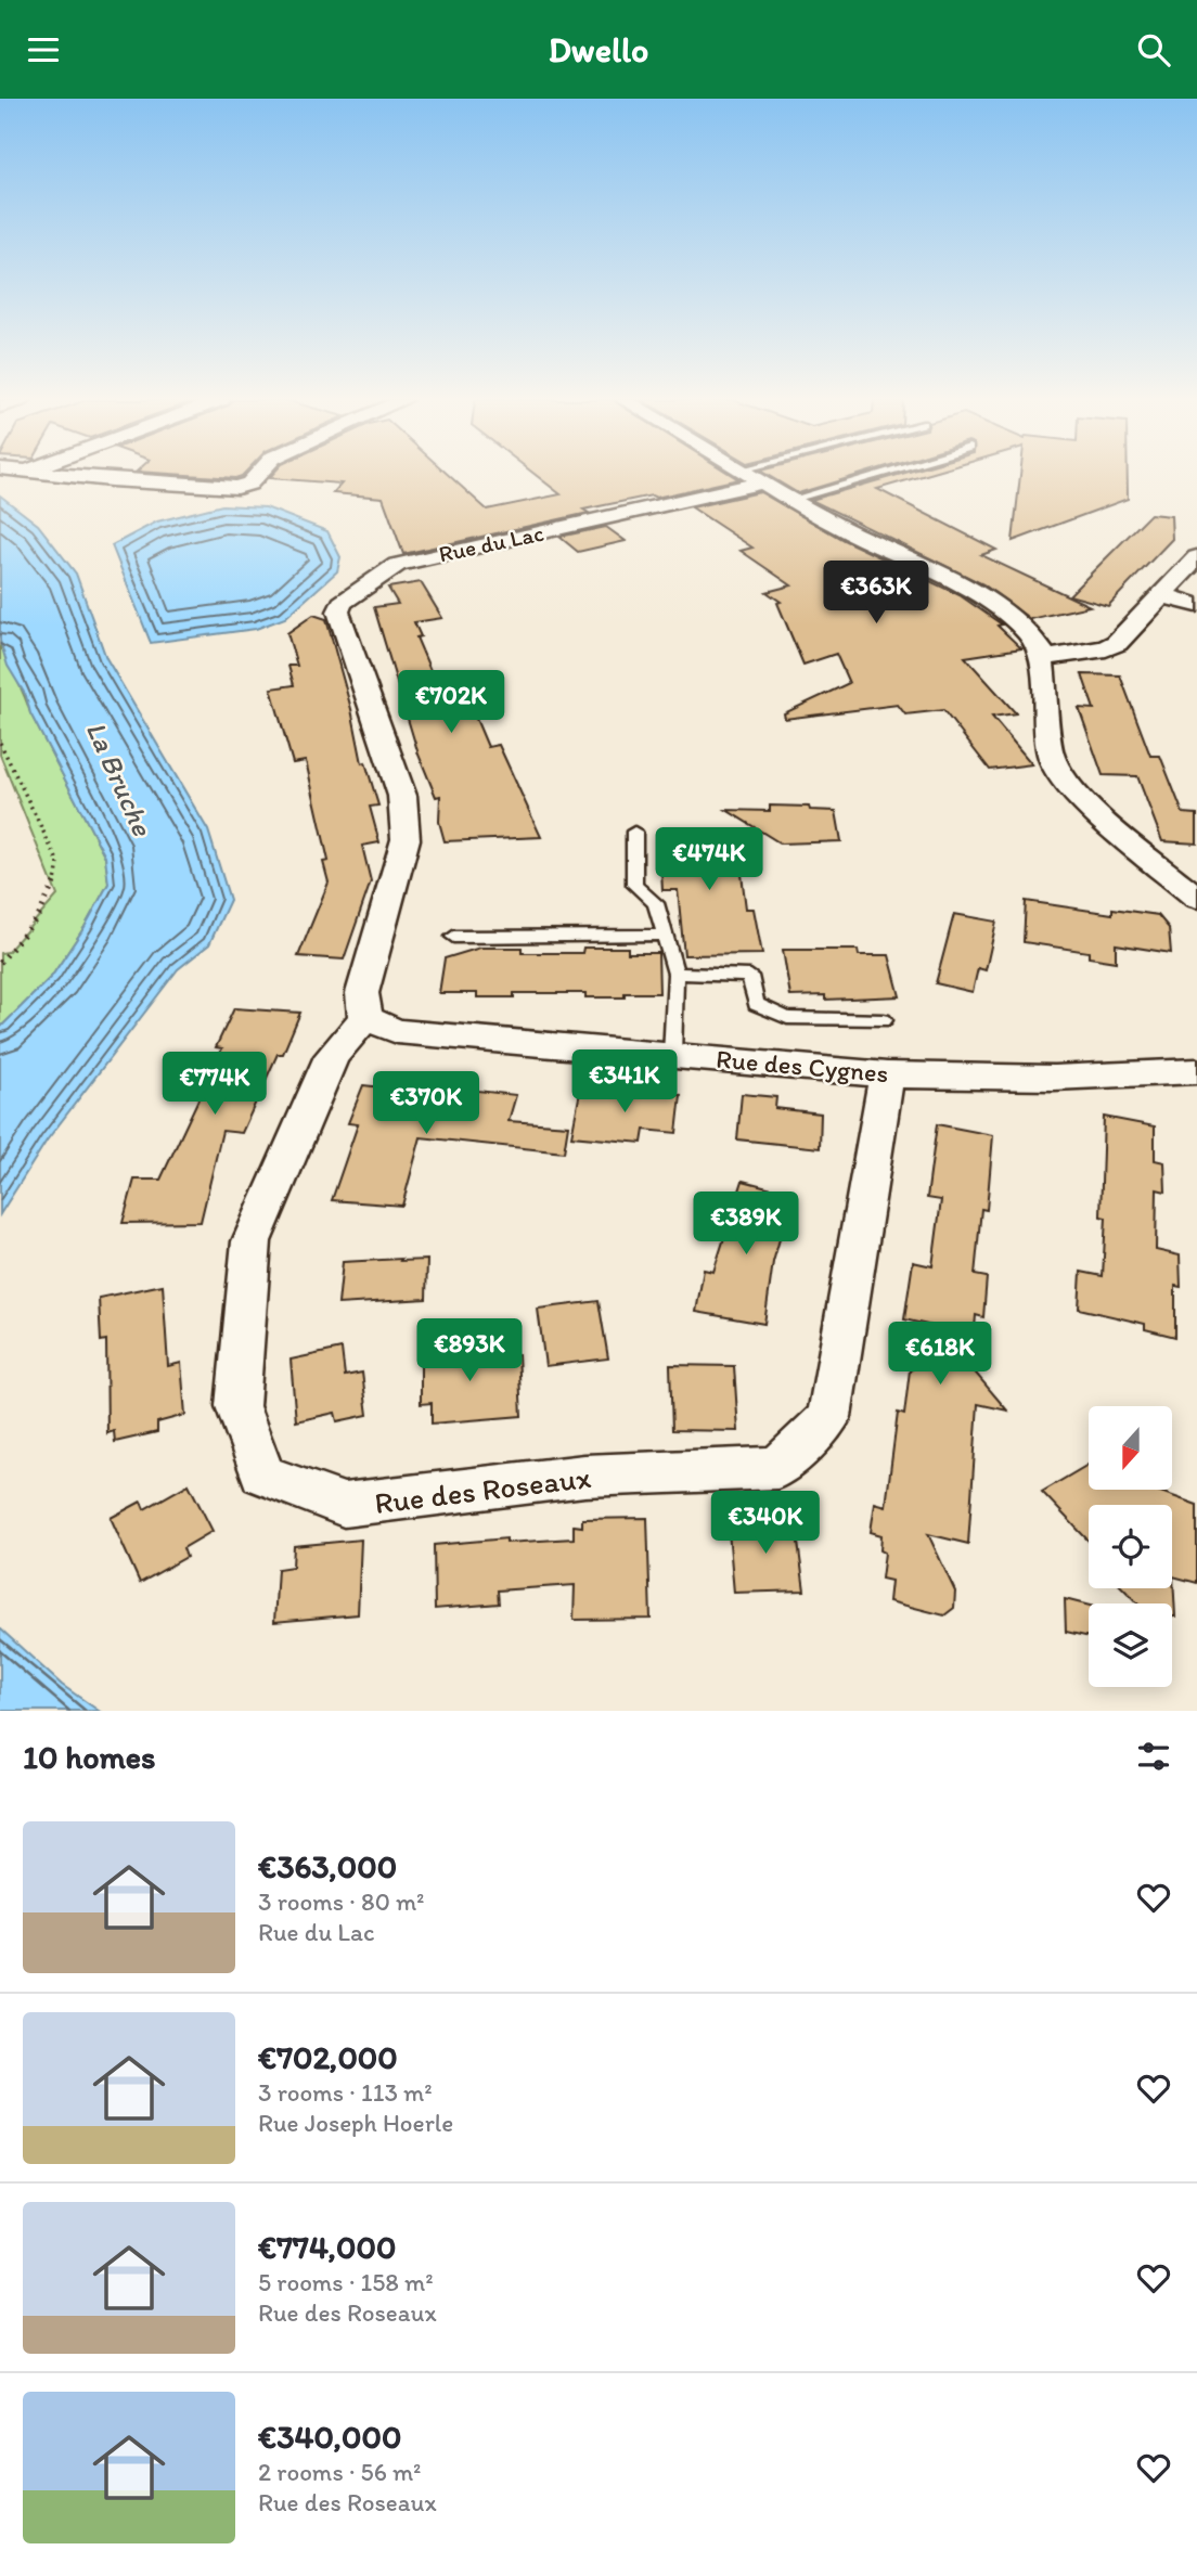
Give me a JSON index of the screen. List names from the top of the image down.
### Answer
{
  "streets": {
    "street": ["Rue du Lac", "Rue des Cygnes", "Rue des Roseaux"]
  },
  "crossings": [
    ["Rue du Lac", "Rue des Cygnes"],
    ["Rue du Lac", "Rue des Roseaux"],
    ["Rue des Cygnes", "Rue des Roseaux"]
  ],
  "water": ["La Bruche"],
  "north": "bottom",
  "page": {
    "header": "Dwello",
    "price": [
      "€363K",
      "€702K",
      "€474K",
      "€341K",
      "€774K",
      "€370K",
      "€389K",
      "€893K",
      "€618K",
      "€340K"
    ],
    "heading": "10 homes",
    "list": [
      {
        "name": "€363,000",
        "note": "3 rooms · 80 m² · Rue du Lac"
      },
      {
        "name": "€702,000",
        "note": "3 rooms · 113 m² · Rue Joseph Hoerle"
      },
      {
        "name": "€774,000",
        "note": "5 rooms · 158 m² · Rue des Roseaux"
      },
      {
        "name": "€340,000",
        "note": "2 rooms · 56 m² · Rue des Roseaux"
      }
    ]
  }
}
